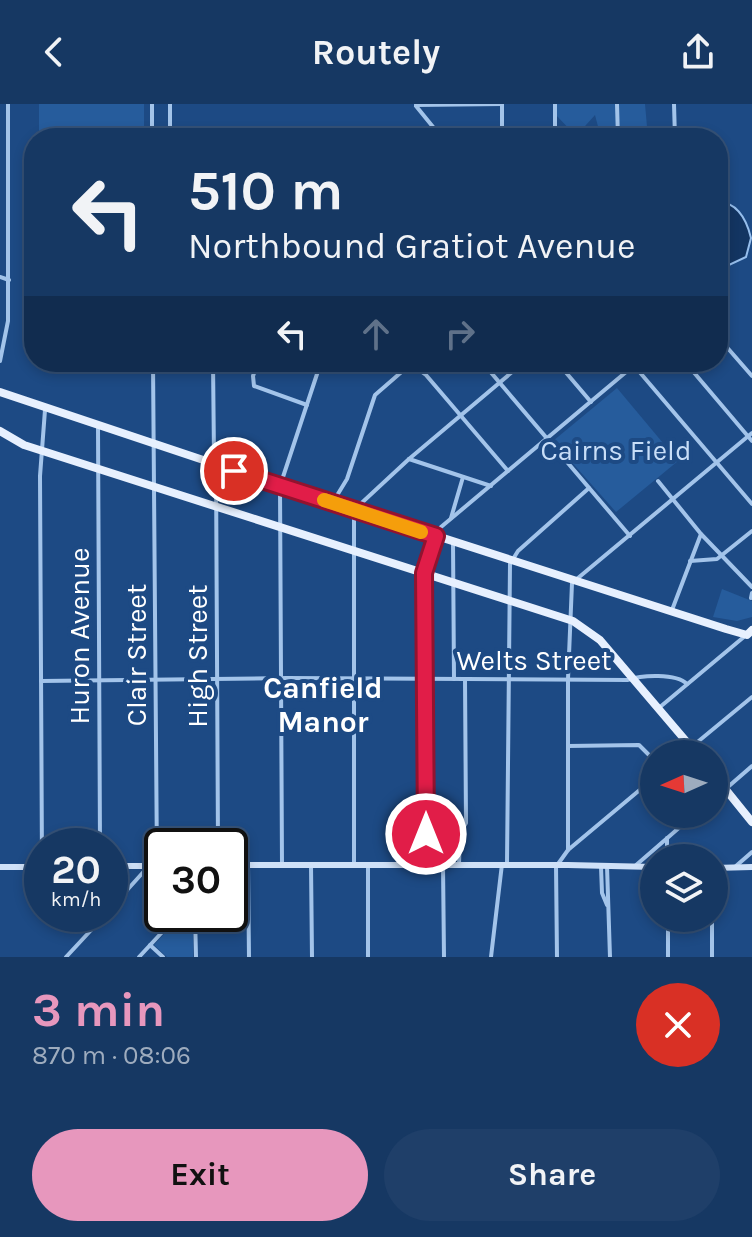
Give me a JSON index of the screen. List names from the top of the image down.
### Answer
{
  "streets": {
    "street": [
      "Huron Avenue",
      "Clair Street",
      "High Street",
      "Welts Street"
    ]
  },
  "crossings": [
    ["Huron Avenue", "Welts Street"],
    ["Clair Street", "Welts Street"],
    ["High Street", "Welts Street"]
  ],
  "districts": ["Canfield Manor"],
  "parks": ["Cairns Field"],
  "north": "left",
  "page": {
    "header": "Routely",
    "turn": ["510 m", "Northbound Gratiot Avenue"],
    "speed": "20 km/h",
    "limit": "30",
    "heading": ["3 min", "870 m · 08:06"],
    "buttons": ["Exit", "Share"]
  }
}
